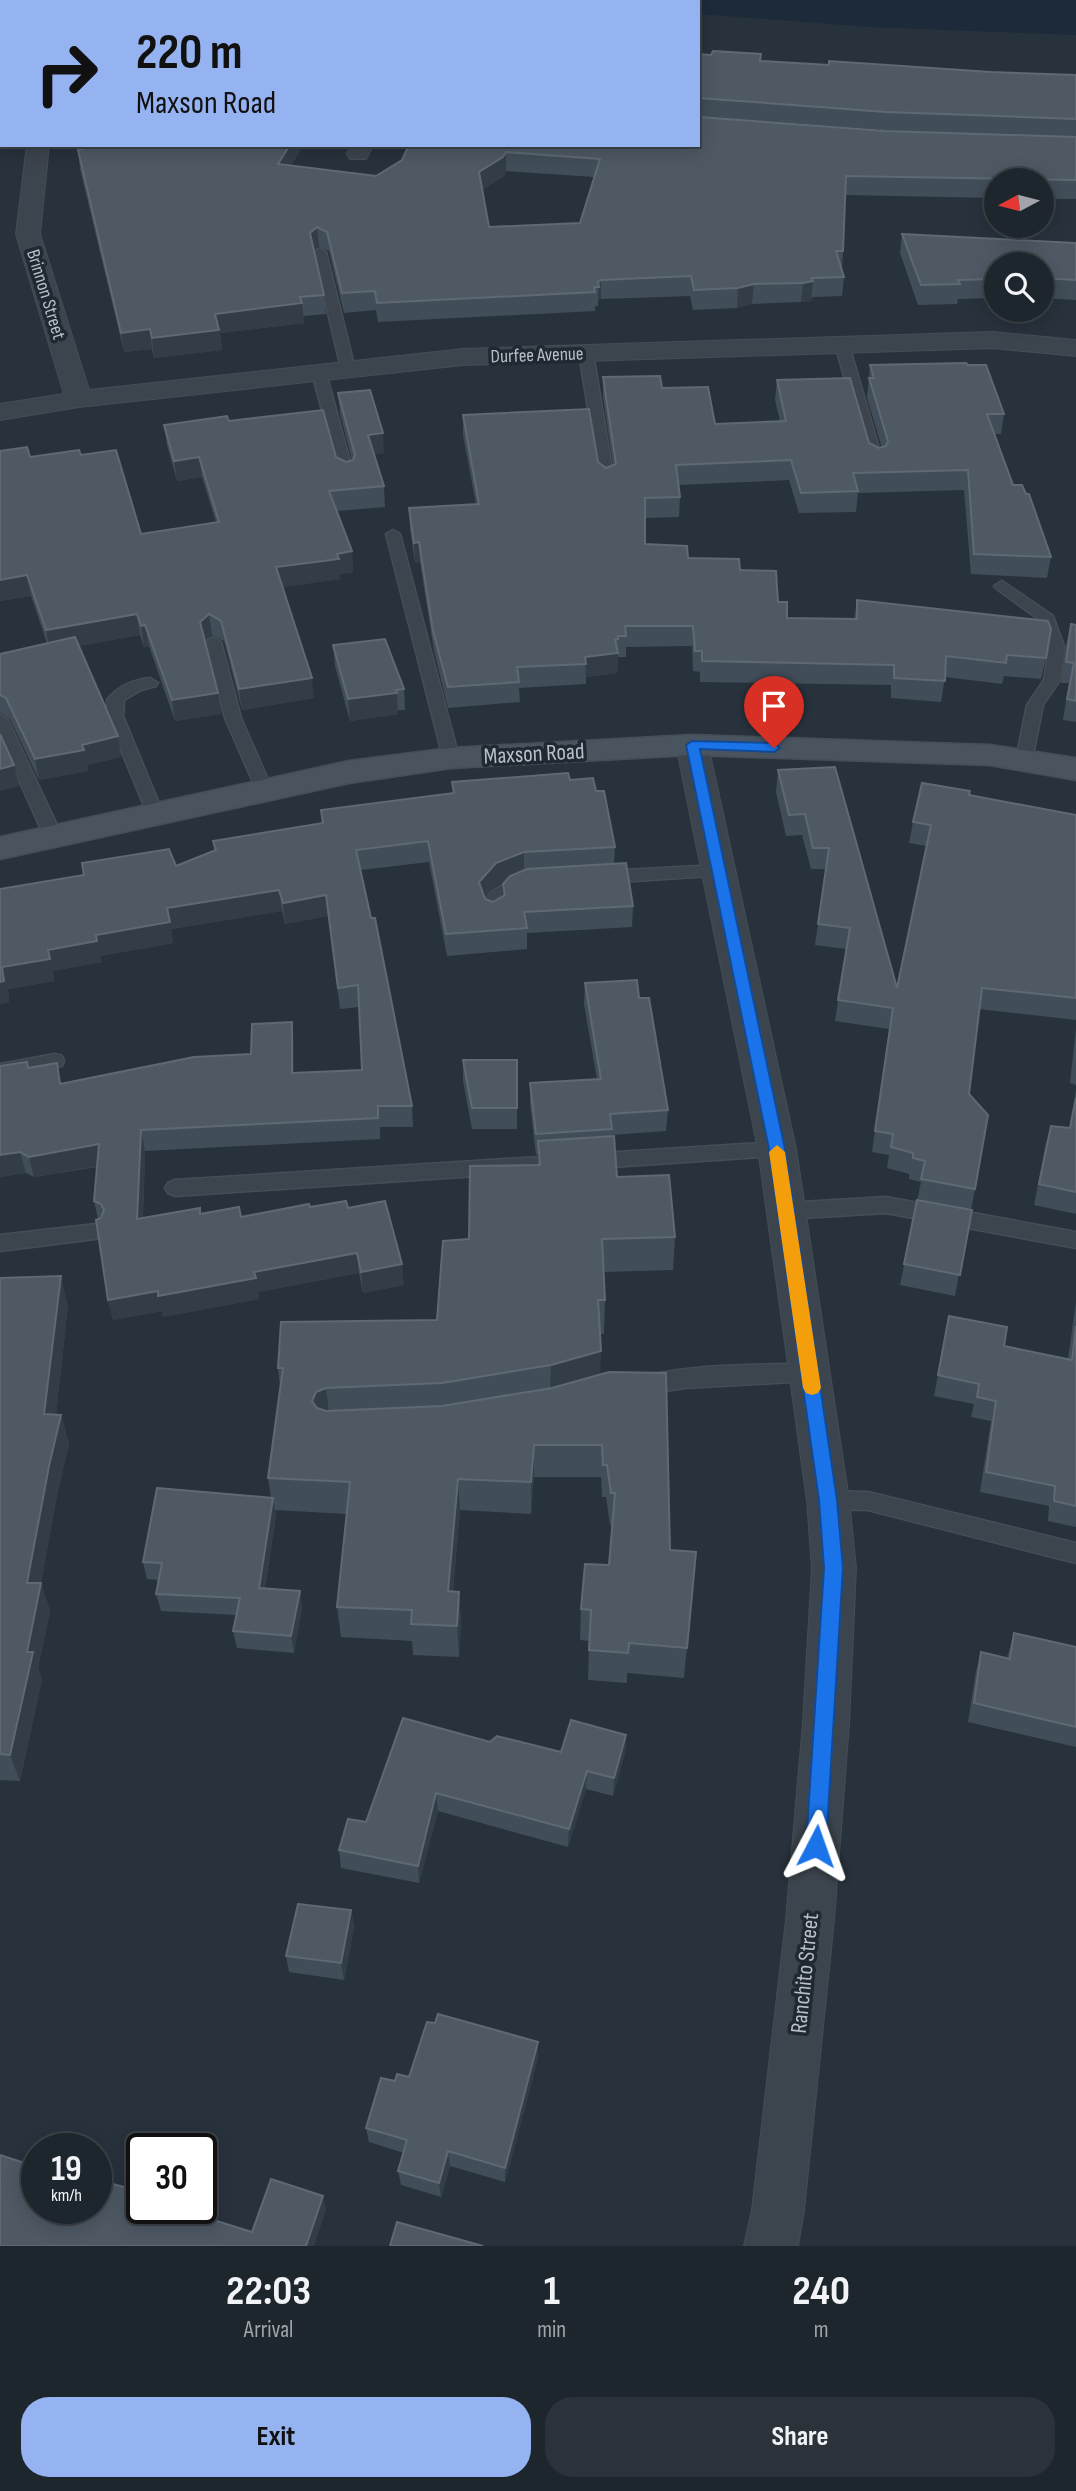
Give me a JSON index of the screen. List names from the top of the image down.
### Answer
{
  "streets": {
    "street": [
      "Brinnon Street",
      "Durfee Avenue",
      "Maxson Road",
      "Ranchito Street"
    ]
  },
  "crossings": [
    ["Brinnon Street", "Durfee Avenue"],
    ["Maxson Road", "Ranchito Street"]
  ],
  "north": "left",
  "page": {
    "turn": ["220 m", "Maxson Road"],
    "speed": "19 km/h",
    "limit": "30",
    "eta": [
      "22:03",
      "Arrival",
      "1",
      "min",
      "240",
      "m"
    ],
    "buttons": ["Exit", "Share"]
  }
}
